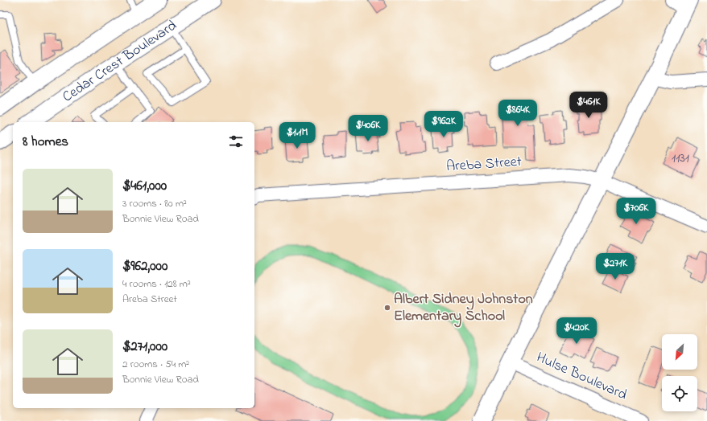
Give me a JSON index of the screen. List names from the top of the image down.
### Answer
{
  "streets": {
    "street": ["Cedar Crest Boulevard", "Areba Street", "Hulse Boulevard"]
  },
  "places": ["Albert Sidney Johnston Elementary School"],
  "house_numbers": ["1131"],
  "north": "bottom left",
  "page": {
    "price": [
      "$461K",
      "$864K",
      "$962K",
      "$406K",
      "$1.1M",
      "$706K",
      "$271K",
      "$420K"
    ],
    "heading": "8 homes",
    "list": [
      {
        "name": "$461,000",
        "note": "3 rooms · 80 m² · Bonnie View Road"
      },
      {
        "name": "$962,000",
        "note": "4 rooms · 128 m² · Areba Street"
      },
      {
        "name": "$271,000",
        "note": "2 rooms · 54 m² · Bonnie View Road"
      }
    ]
  }
}
